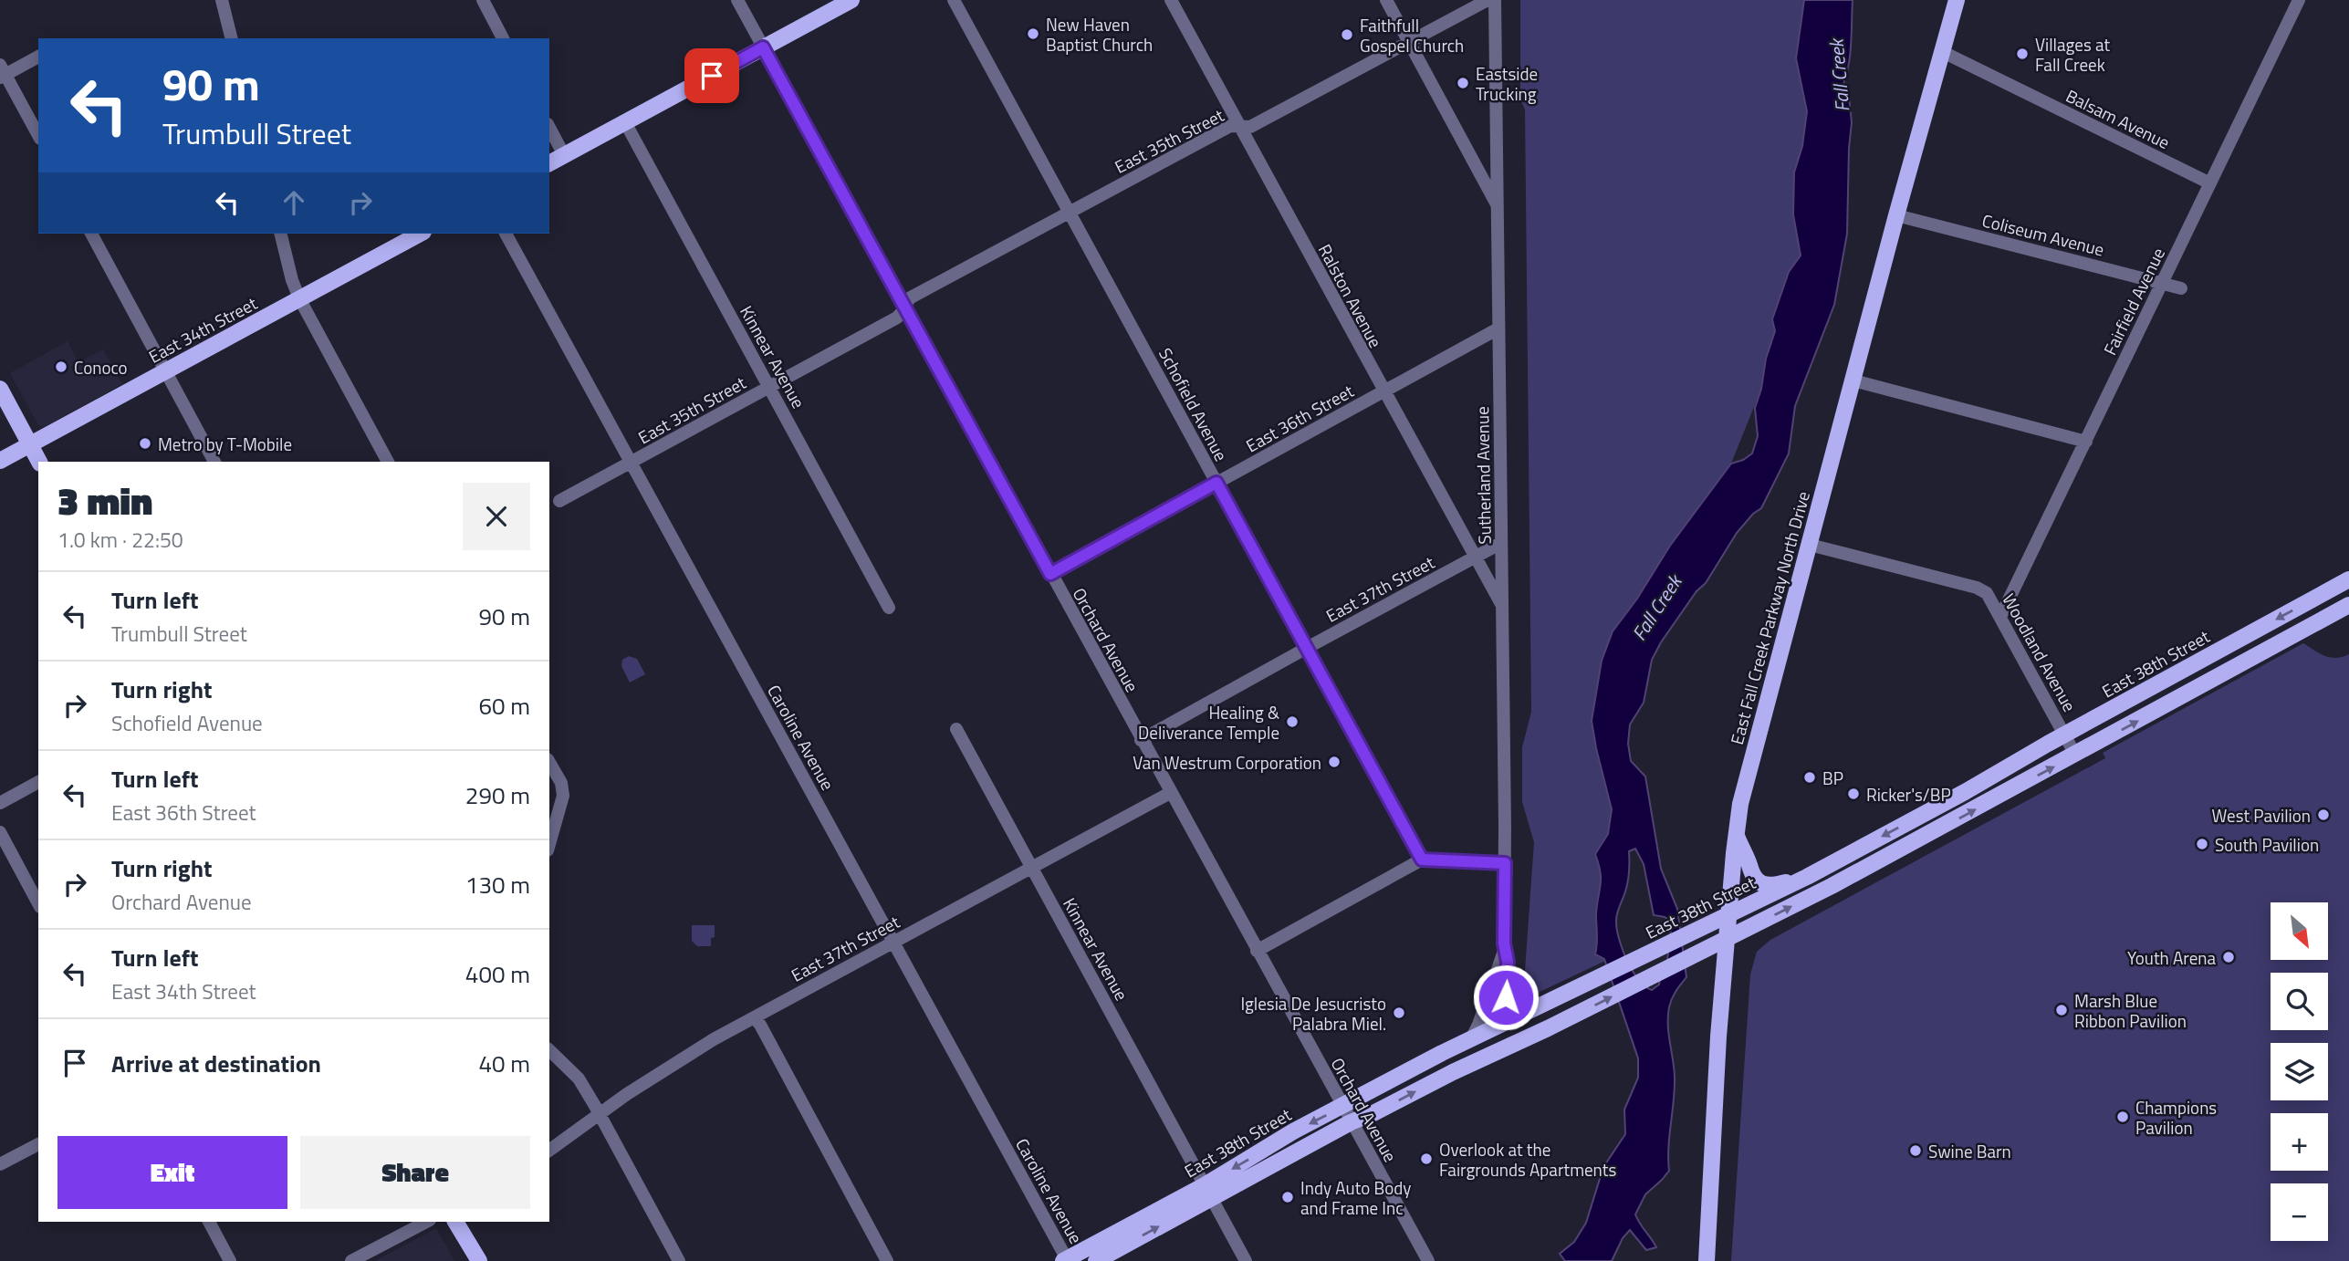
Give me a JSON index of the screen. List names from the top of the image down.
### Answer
{
  "streets": {
    "main road": ["East 34th Street", "East Fall Creek Parkway North Drive", "East 38th Street"],
    "street": [
      "Balsam Avenue",
      "East 35th Street",
      "Coliseum Avenue",
      "Ralston Avenue",
      "Fairfield Avenue",
      "Kinnear Avenue",
      "Schofield Avenue",
      "East 36th Street",
      "Sutherland Avenue",
      "East 37th Street",
      "Orchard Avenue",
      "Woodland Avenue",
      "Caroline Avenue"
    ]
  },
  "crossings": [
    ["Balsam Avenue", "Fairfield Avenue"],
    ["Balsam Avenue", "East Fall Creek Parkway North Drive"],
    ["East 35th Street", "Ralston Avenue"],
    ["East 35th Street", "Kinnear Avenue"],
    ["East 35th Street", "Schofield Avenue"],
    ["East 35th Street", "Orchard Avenue"],
    ["East 35th Street", "Caroline Avenue"],
    ["Coliseum Avenue", "Fairfield Avenue"],
    ["Coliseum Avenue", "East Fall Creek Parkway North Drive"],
    ["Ralston Avenue", "East 36th Street"],
    ["Ralston Avenue", "Sutherland Avenue"],
    ["Ralston Avenue", "East 37th Street"],
    ["Fairfield Avenue", "Woodland Avenue"],
    ["Kinnear Avenue", "East 37th Street"],
    ["Kinnear Avenue", "East 38th Street"],
    ["Schofield Avenue", "East 36th Street"],
    ["Schofield Avenue", "East 37th Street"],
    ["East 36th Street", "Sutherland Avenue"],
    ["East 36th Street", "Orchard Avenue"],
    ["Sutherland Avenue", "East 37th Street"],
    ["Sutherland Avenue", "East 38th Street"],
    ["East 37th Street", "Orchard Avenue"],
    ["East 37th Street", "Caroline Avenue"],
    ["East Fall Creek Parkway North Drive", "Woodland Avenue"],
    ["East Fall Creek Parkway North Drive", "East 38th Street"],
    ["Orchard Avenue", "East 38th Street"],
    ["Woodland Avenue", "East 38th Street"],
    ["East 38th Street", "Caroline Avenue"]
  ],
  "water": ["Fall Creek"],
  "places": [
    "New Haven Baptist Church",
    "Faithfull Gospel Church",
    "Villages at Fall Creek",
    "Eastside Trucking",
    "Conoco",
    "Metro by T-Mobile",
    "Healing & Deliverance Temple",
    "Van Westrum Corporation",
    "BP",
    "Ricker's/BP",
    "West Pavilion",
    "South Pavilion",
    "Youth Arena",
    "Marsh Blue Ribbon Pavilion",
    "Iglesia De Jesucristo Palabra Miel.",
    "Champions Pavilion",
    "Swine Barn",
    "Overlook at the Fairgrounds Apartments",
    "Indy Auto Body and Frame Inc"
  ],
  "north": "bottom right",
  "page": {
    "turn": ["90 m", "Trumbull Street"],
    "heading": ["3 min", "1.0 km · 22:50"],
    "list": [
      {
        "name": "Turn left",
        "note": "Trumbull Street",
        "value": "90 m"
      },
      {
        "name": "Turn right",
        "note": "Schofield Avenue",
        "value": "60 m"
      },
      {
        "name": "Turn left",
        "note": "East 36th Street",
        "value": "290 m"
      },
      {
        "name": "Turn right",
        "note": "Orchard Avenue",
        "value": "130 m"
      },
      {
        "name": "Turn left",
        "note": "East 34th Street",
        "value": "400 m"
      },
      {
        "name": "Arrive at destination",
        "value": "40 m"
      }
    ],
    "map_buttons": ["+", "−"],
    "buttons": ["Exit", "Share"]
  }
}
